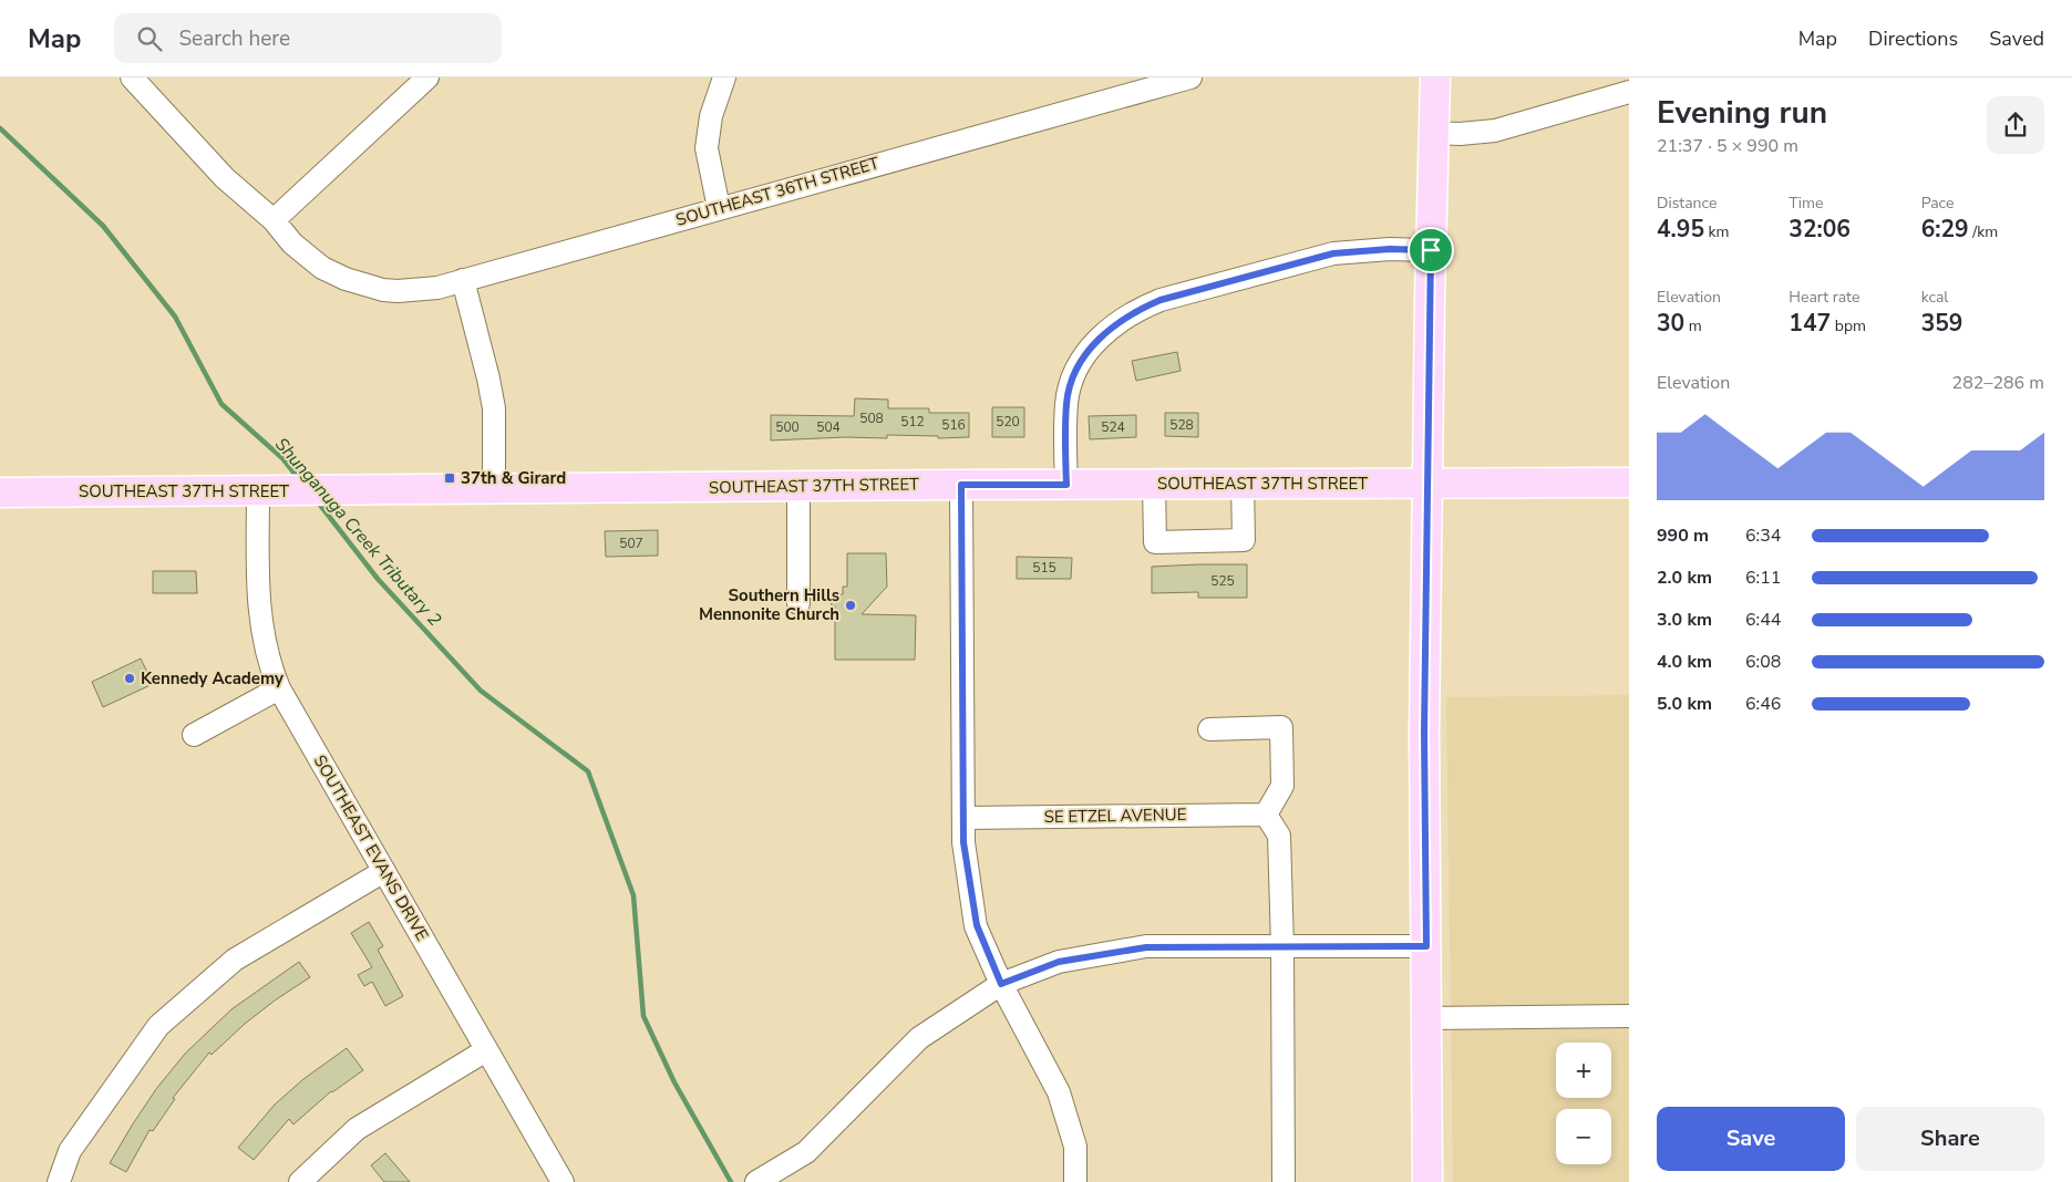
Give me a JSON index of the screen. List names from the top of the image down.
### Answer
{
  "streets": {
    "main road": ["SOUTHEAST 37TH STREET"],
    "street": ["SOUTHEAST 36TH STREET", "SE ETZEL AVENUE", "SOUTHEAST EVANS DRIVE"]
  },
  "crossings": [
    ["SOUTHEAST 37TH STREET", "SOUTHEAST EVANS DRIVE"]
  ],
  "water": ["Shunganuga Creek Tributary 2"],
  "places": {
    "transit": ["37th & Girard"],
    "other": ["Southern Hills Mennonite Church", "Kennedy Academy"]
  },
  "house_numbers": [
    "508",
    "512",
    "520",
    "516",
    "528",
    "500",
    "504",
    "524",
    "507",
    "515",
    "525"
  ],
  "page": {
    "header": "Map",
    "search": "Search here",
    "nav": ["Map", "Directions", "Saved"],
    "heading": ["Evening run", "21:37 · 5 × 990 m"],
    "stats": [
      ["Distance", "4.95 km"],
      ["Time", "32:06"],
      ["Pace", "6:29 /km"],
      ["Elevation", "30 m"],
      ["Heart rate", "147 bpm"],
      ["kcal", "359"]
    ],
    "chart": ["Elevation", "282–286 m"],
    "list": [
      {
        "name": "990 m",
        "note": "6:34"
      },
      {
        "name": "2.0 km",
        "note": "6:11"
      },
      {
        "name": "3.0 km",
        "note": "6:44"
      },
      {
        "name": "4.0 km",
        "note": "6:08"
      },
      {
        "name": "5.0 km",
        "note": "6:46"
      }
    ],
    "map_buttons": ["+", "−"],
    "buttons": ["Save", "Share"]
  }
}
